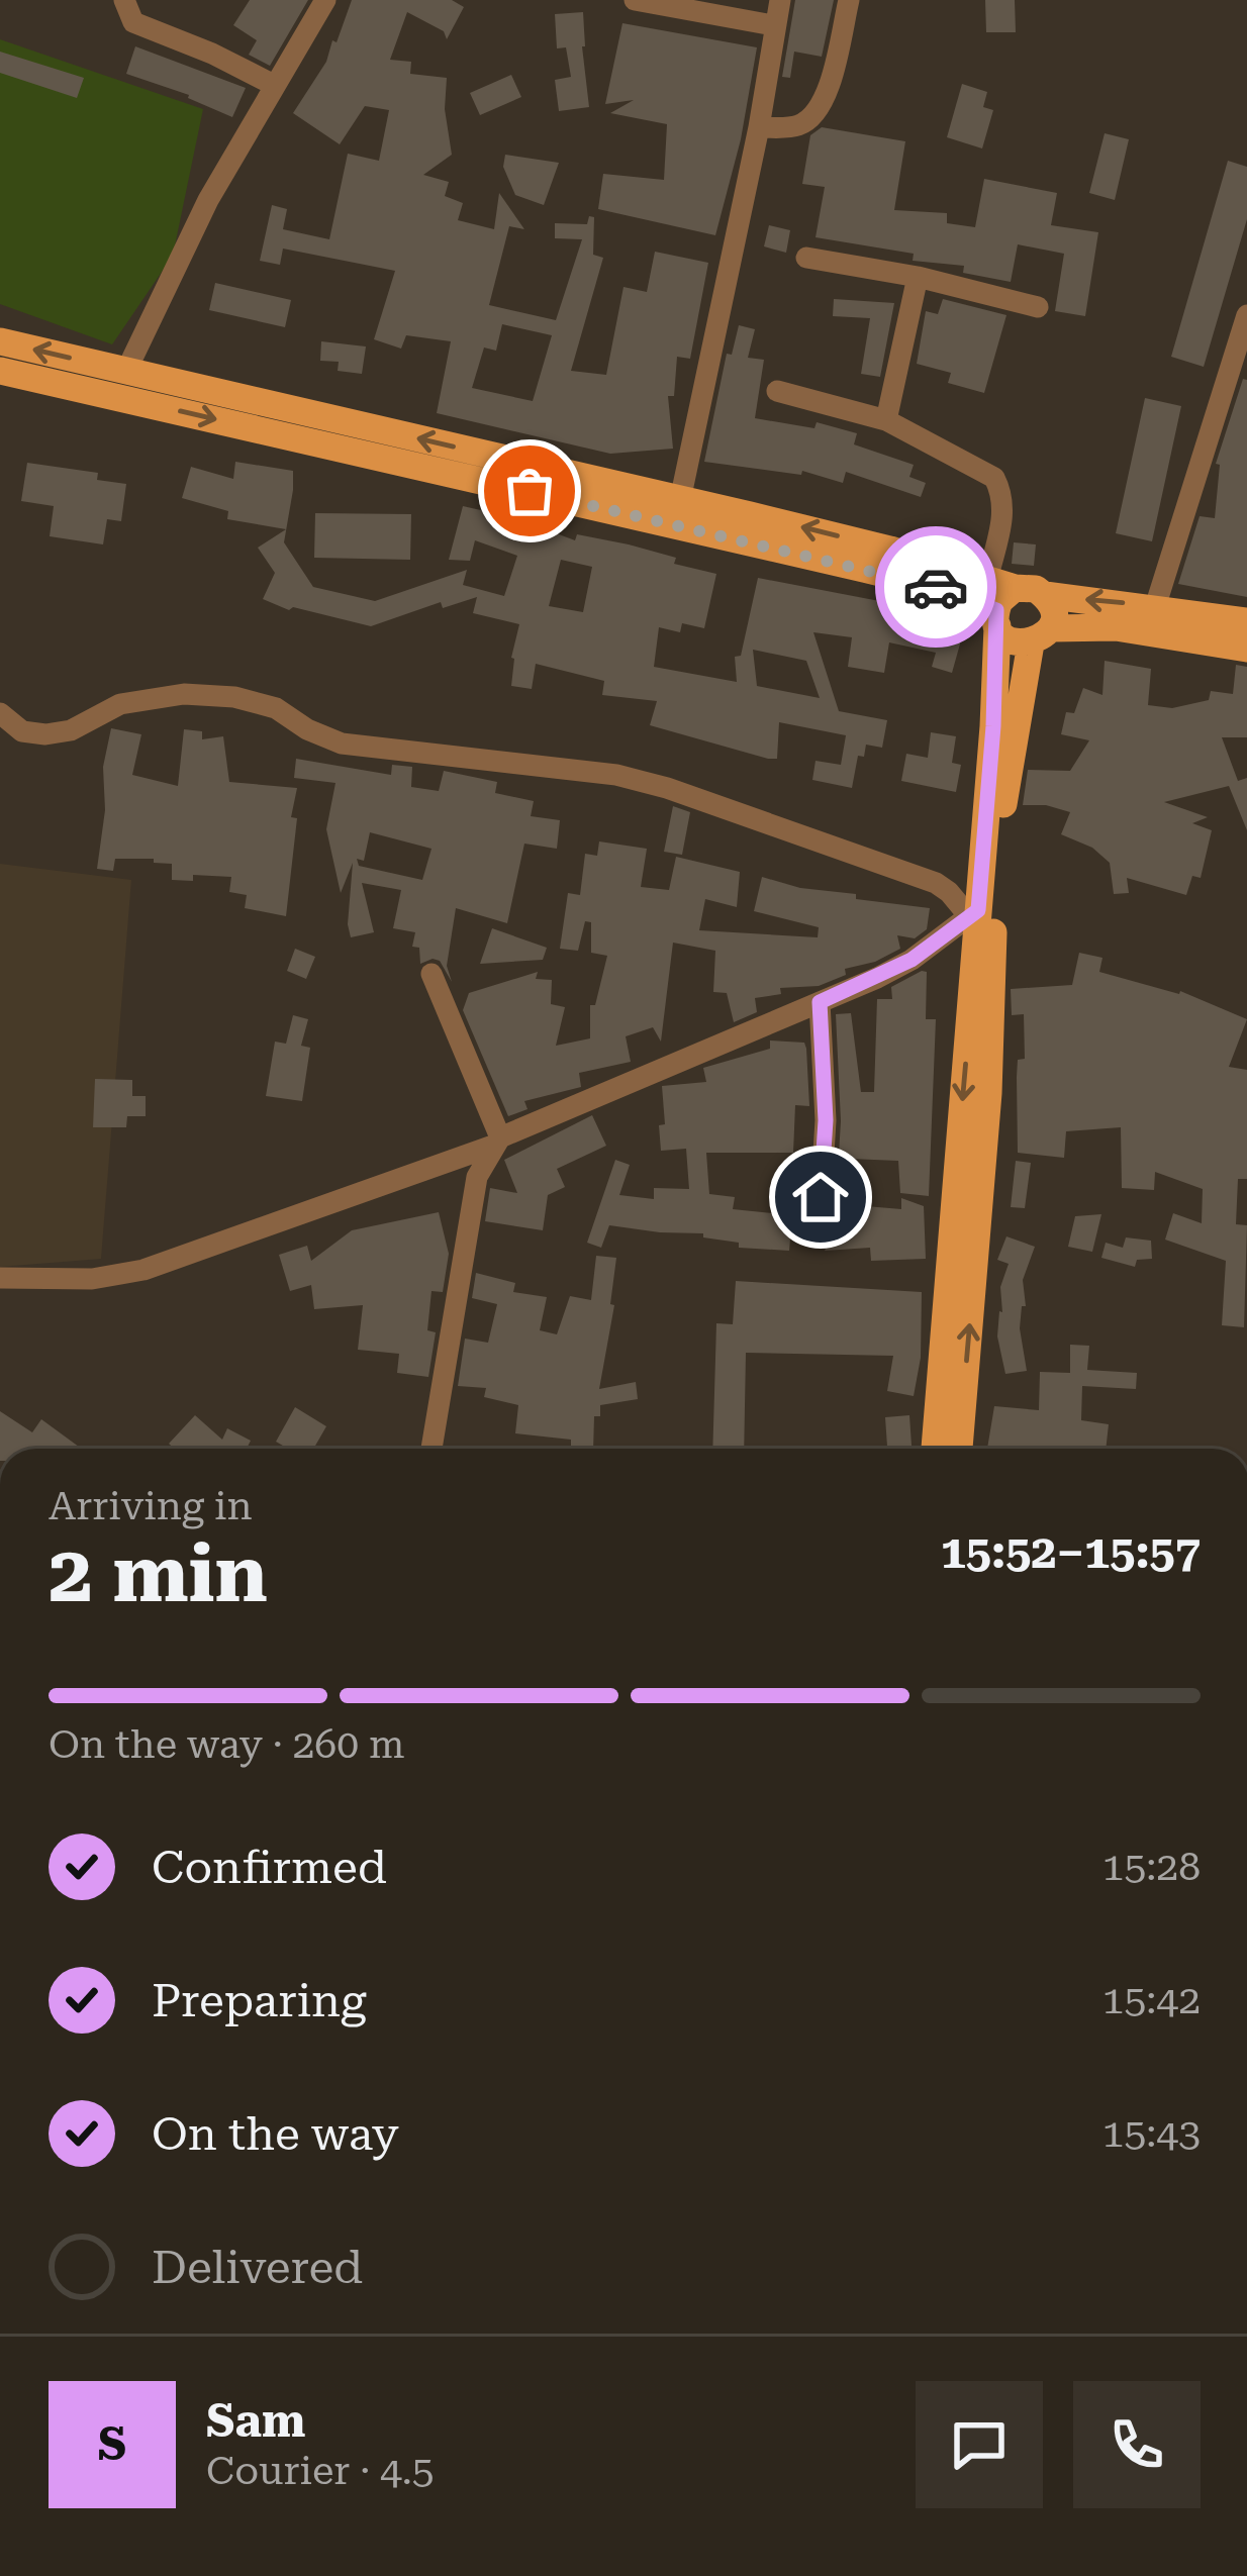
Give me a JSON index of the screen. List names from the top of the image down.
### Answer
{
  "page": {
    "heading": ["2 min", "Arriving in", "15:52–15:57"],
    "panel": ["Sam", "Courier · 4.5"],
    "bar": "On the way · 260 m",
    "list": [
      ["Confirmed", "15:28"],
      ["Preparing", "15:42"],
      ["On the way", "15:43"],
      "Delivered"
    ],
    "round": "S"
  }
}
